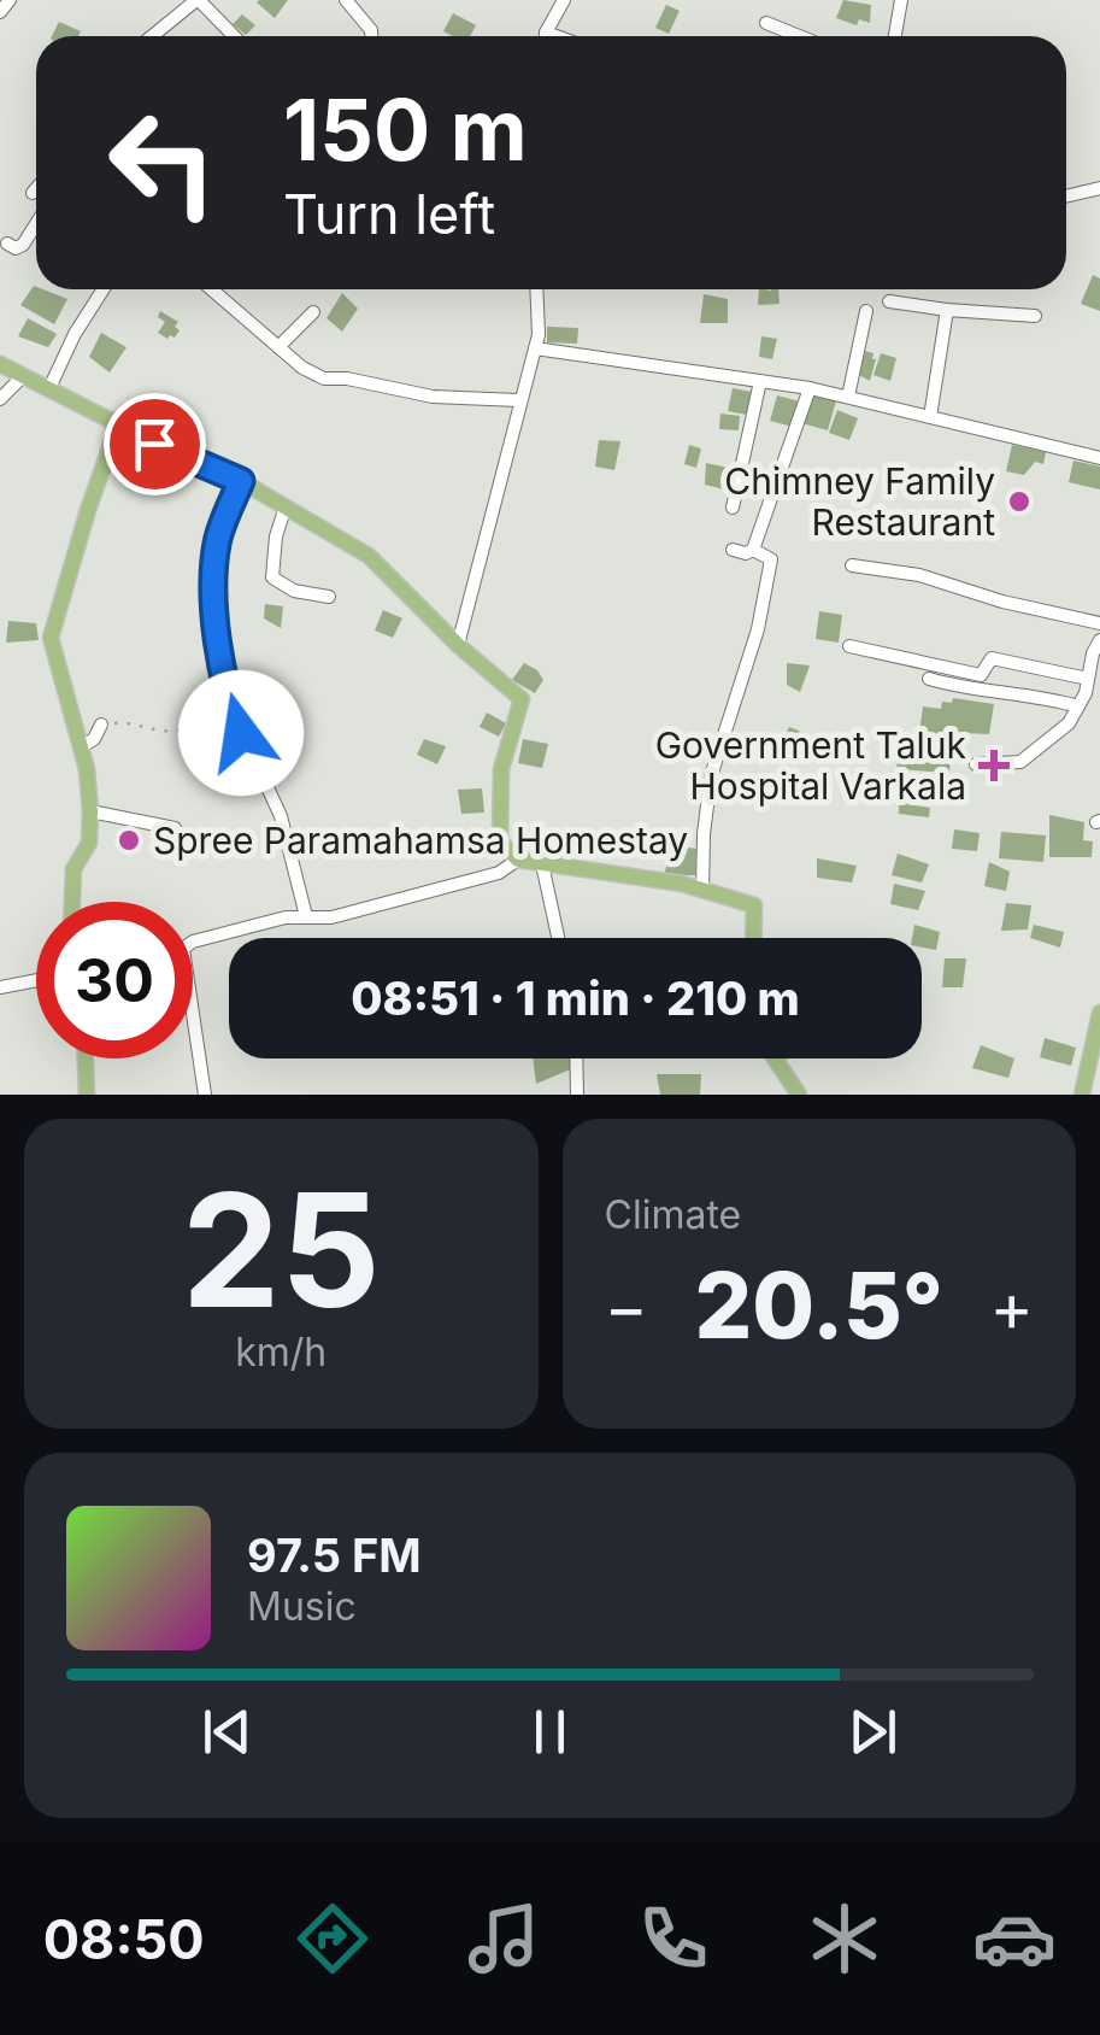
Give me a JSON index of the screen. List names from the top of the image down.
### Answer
{
  "places": {
    "other": ["Chimney Family Restaurant", "Spree Paramahamsa Homestay"],
    "health": ["Government Taluk Hospital Varkala"]
  },
  "page": {
    "turn": ["150 m", "Turn left"],
    "limit": "30",
    "trip": "08:51 · 1 min · 210 m",
    "tile": [
      ["25", "km/h"],
      "Climate"
    ],
    "heat": ["−", "20.5°", "+"],
    "song": ["97.5 FM", "Music"],
    "tabs": "08:50"
  }
}
